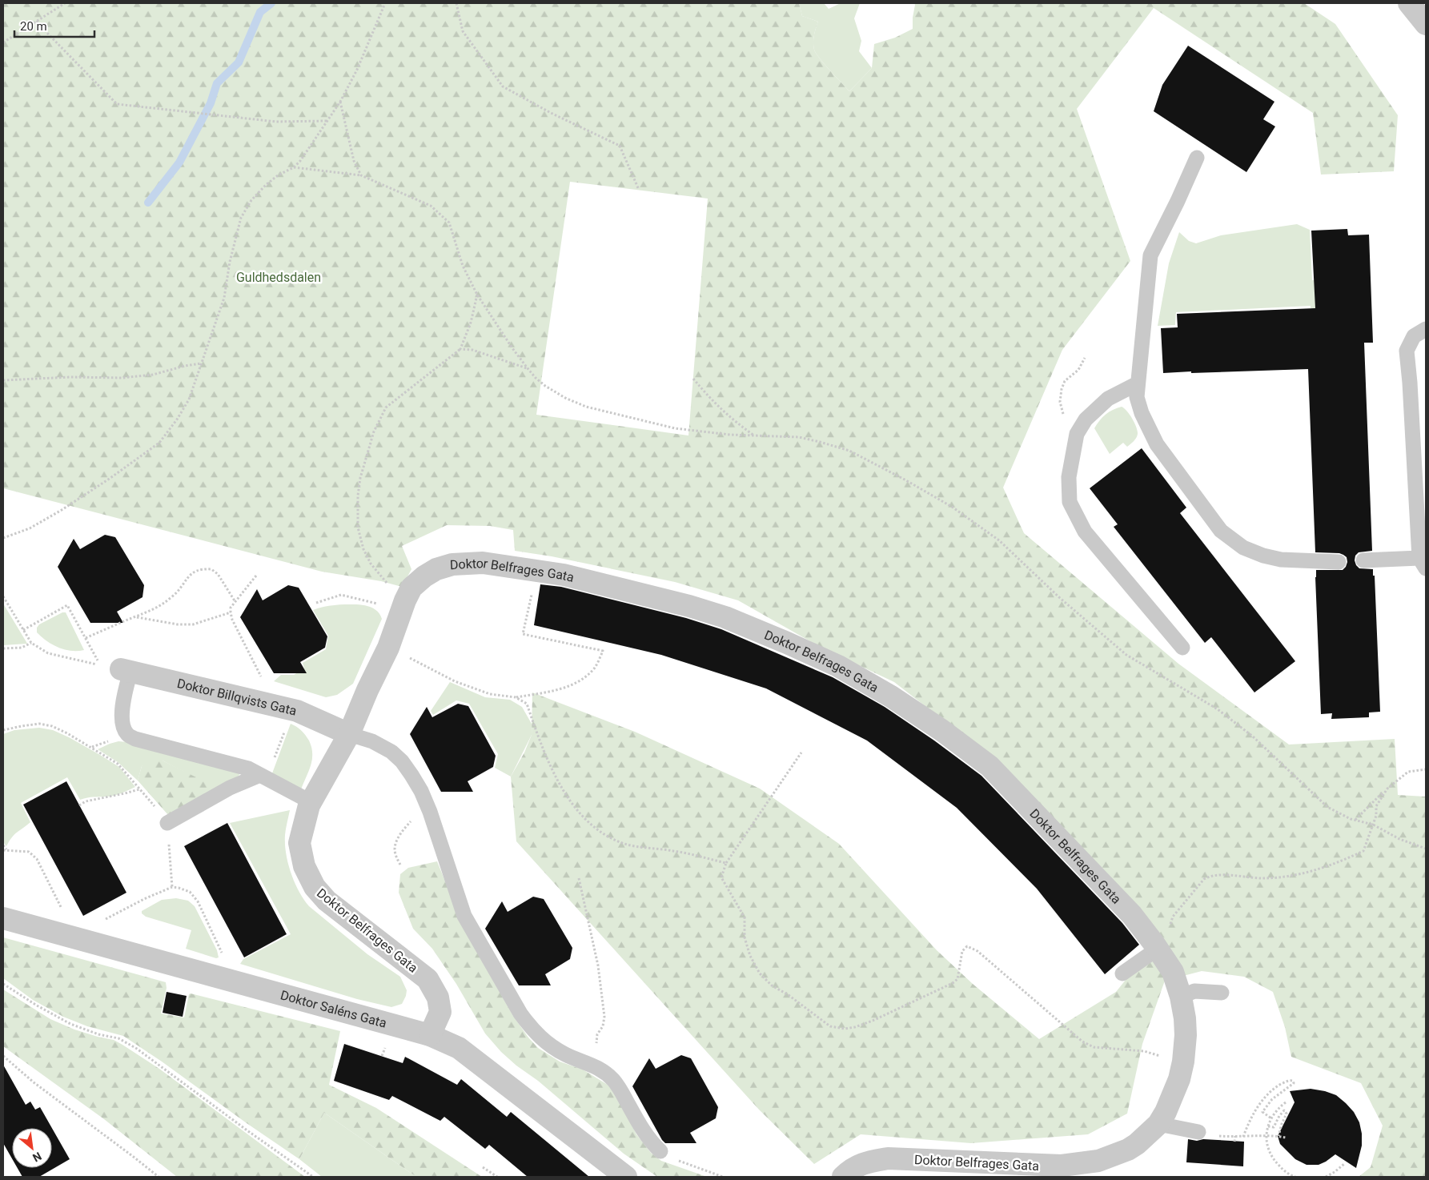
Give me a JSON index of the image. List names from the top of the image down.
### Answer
{
  "streets": {
    "street": ["Doktor Belfrages Gata", "Doktor Billqvists Gata", "Doktor Saléns Gata"]
  },
  "crossings": [
    ["Doktor Belfrages Gata", "Doktor Billqvists Gata"],
    ["Doktor Belfrages Gata", "Doktor Saléns Gata"]
  ],
  "parks": ["Guldhedsdalen"],
  "scale_bar": "20 m",
  "north": "bottom right"
}
